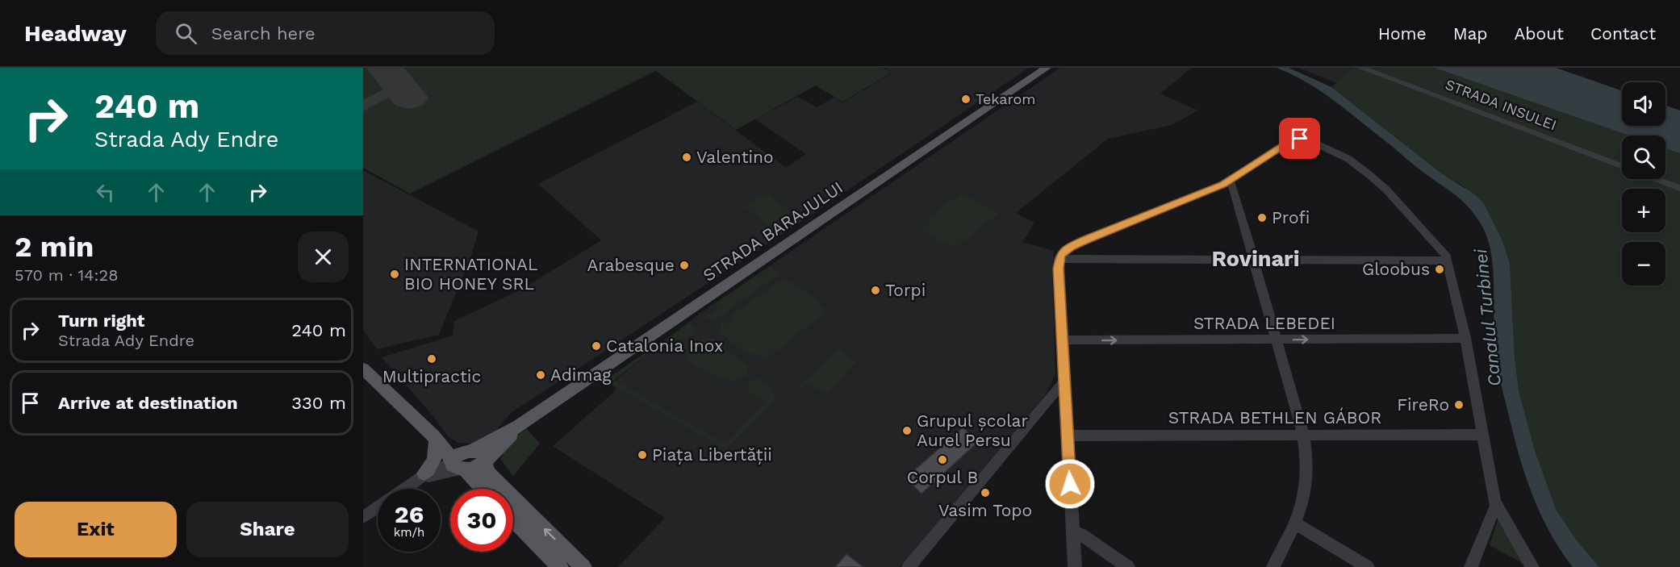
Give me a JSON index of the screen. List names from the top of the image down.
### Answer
{
  "streets": {
    "main road": ["STRADA BARAJULUI"],
    "street": ["STRADA INSULEI", "STRADA LEBEDEI", "STRADA BETHLEN GÁBOR"]
  },
  "districts": ["Rovinari"],
  "water": ["Canalul Turbinei"],
  "places": [
    "Tekarom",
    "Valentino",
    "Profi",
    "Arabesque",
    "Gloobus",
    "INTERNATIONAL BIO HONEY SRL",
    "Torpi",
    "Catalonia Inox",
    "Multipractic",
    "Adimag",
    "FireRo",
    "Grupul școlar Aurel Persu",
    "Piața Libertății",
    "Corpul B",
    "Vasim Topo"
  ],
  "page": {
    "header": "Headway",
    "search": "Search here",
    "nav": [
      "Home",
      "Map",
      "About",
      "Contact"
    ],
    "turn": ["240 m", "Strada Ady Endre"],
    "map_buttons": ["+", "−"],
    "heading": ["2 min", "570 m · 14:28"],
    "list": [
      {
        "name": "Turn right",
        "note": "Strada Ady Endre",
        "value": "240 m"
      },
      {
        "name": "Arrive at destination",
        "value": "330 m"
      }
    ],
    "speed": "26 km/h",
    "limit": "30",
    "buttons": ["Exit", "Share"]
  }
}
